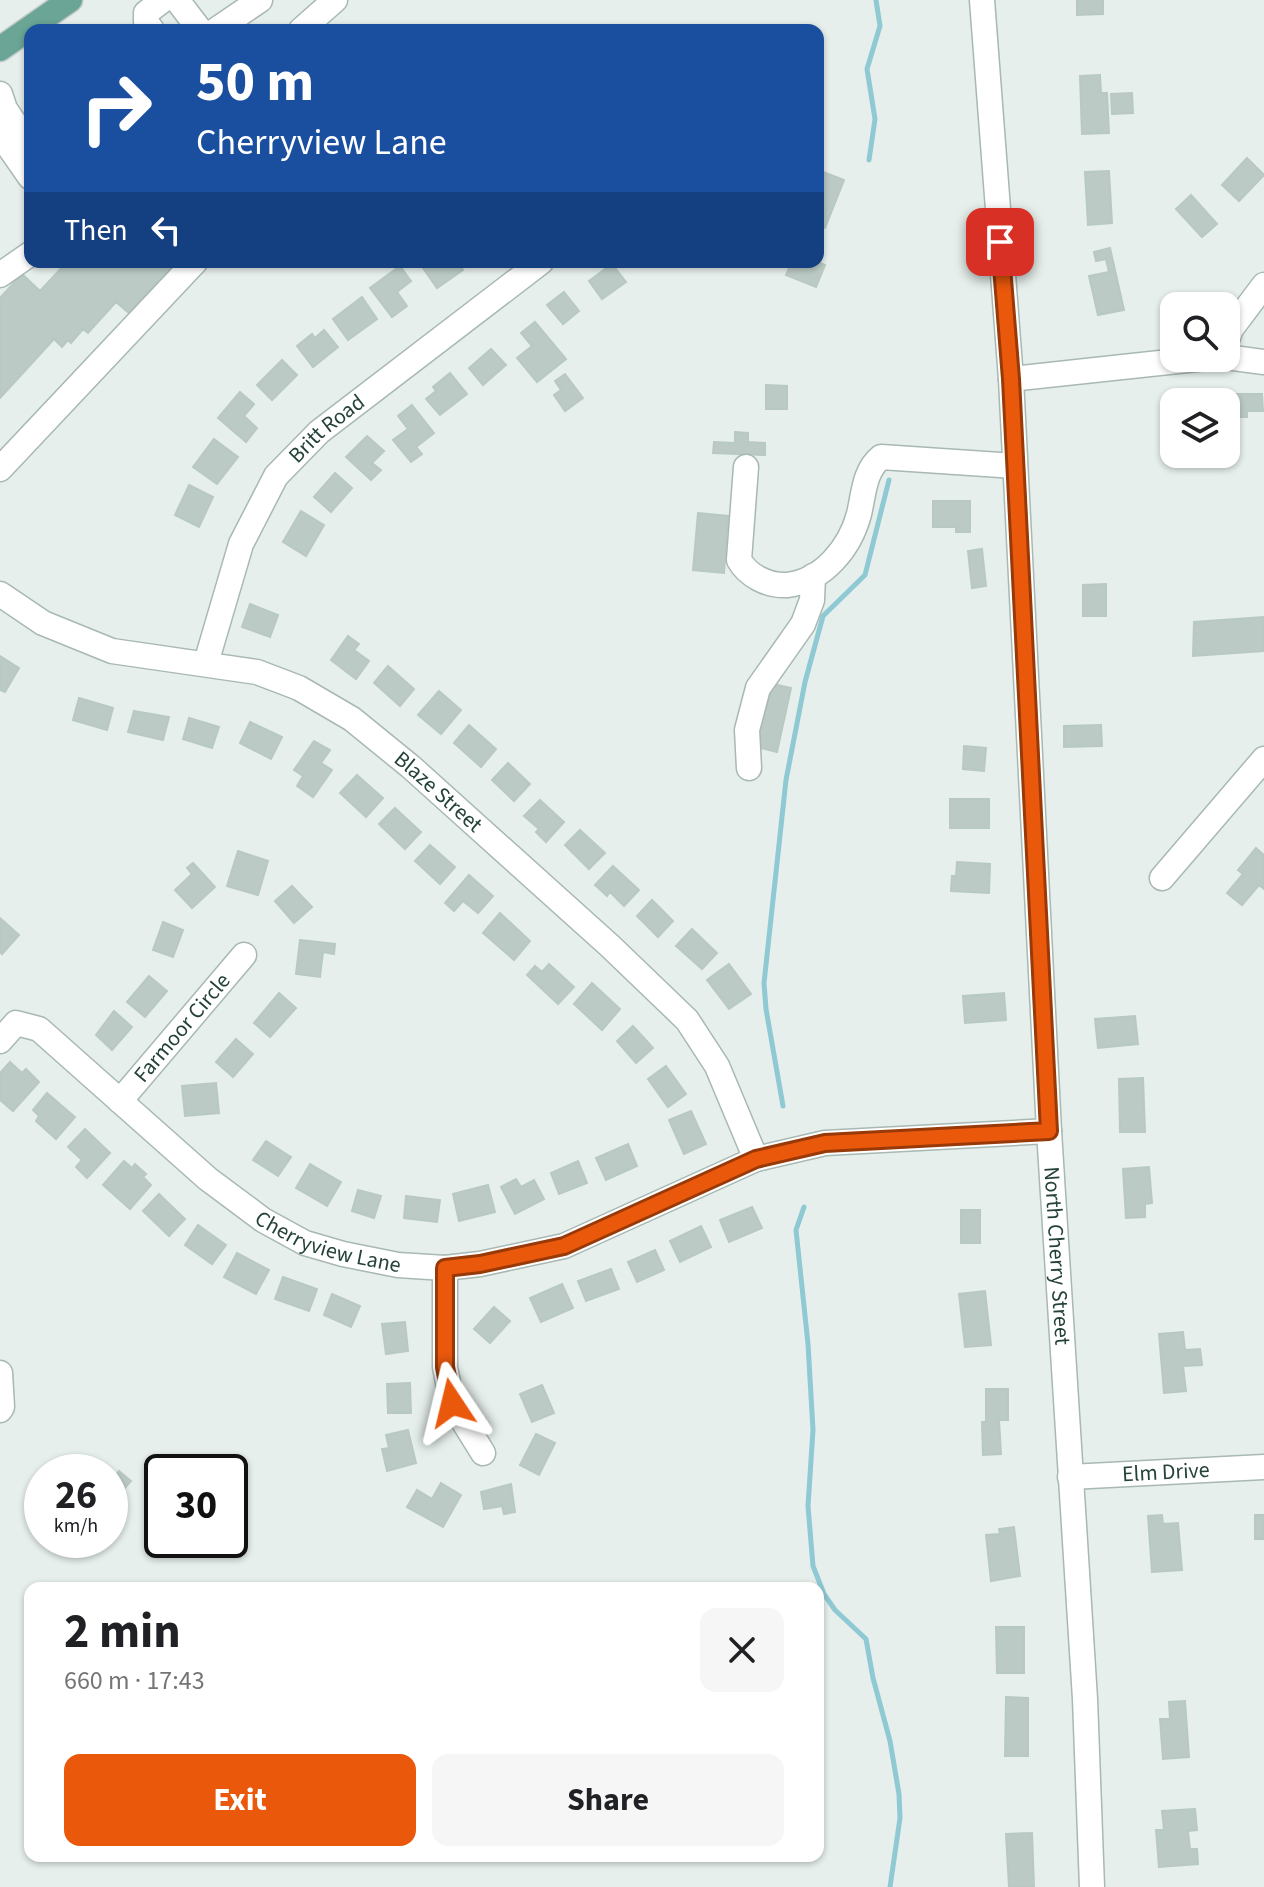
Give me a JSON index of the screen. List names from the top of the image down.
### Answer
{
  "streets": {
    "street": [
      "Britt Road",
      "Blaze Street",
      "Farmoor Circle",
      "Cherryview Lane",
      "North Cherry Street",
      "Elm Drive"
    ]
  },
  "crossings": [
    ["Britt Road", "Blaze Street"],
    ["Blaze Street", "Cherryview Lane"],
    ["Farmoor Circle", "Cherryview Lane"],
    ["Cherryview Lane", "North Cherry Street"],
    ["North Cherry Street", "Elm Drive"]
  ],
  "page": {
    "turn": ["50 m", "Cherryview Lane"],
    "then": "Then",
    "speed": "26 km/h",
    "limit": "30",
    "heading": ["2 min", "660 m · 17:43"],
    "buttons": ["Exit", "Share"]
  }
}
